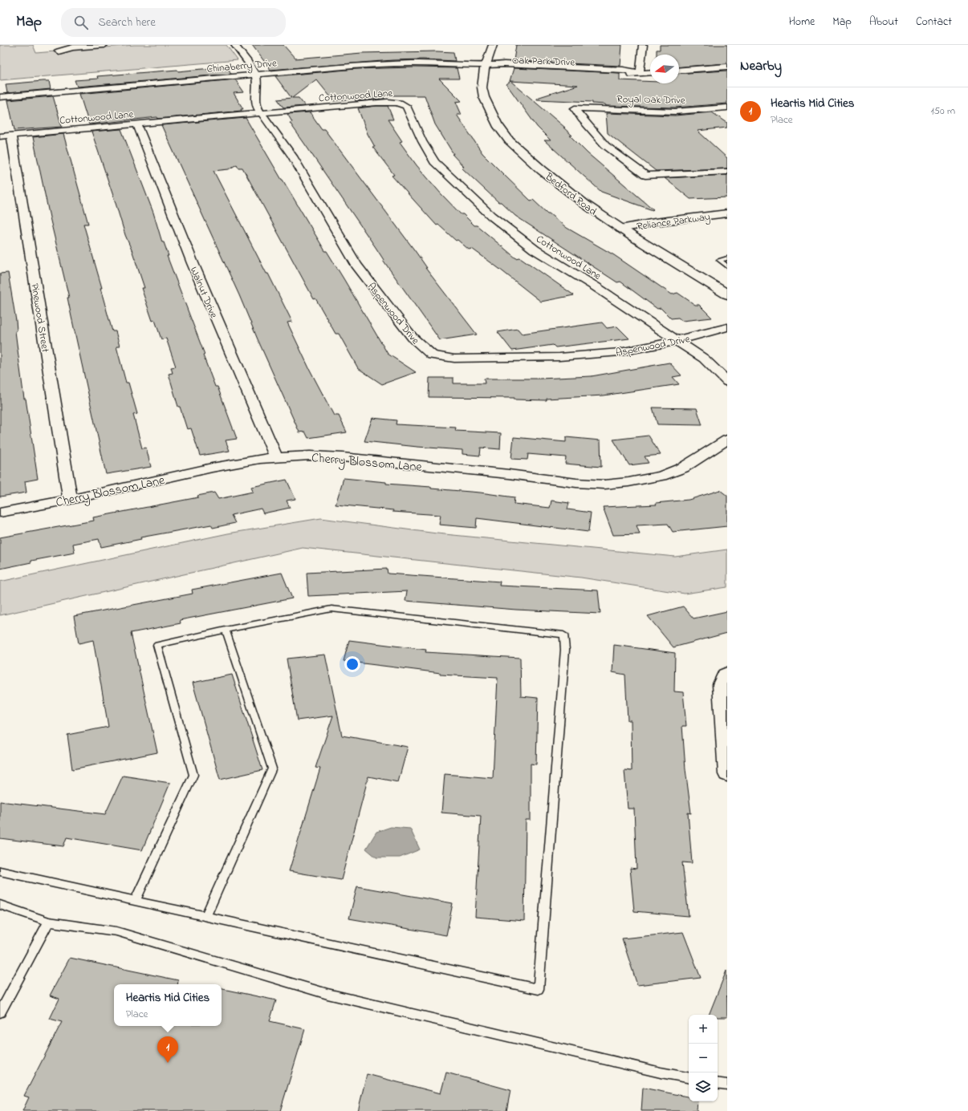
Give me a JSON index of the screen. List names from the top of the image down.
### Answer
{
  "streets": {
    "main road": ["Bedford Road", "Reliance Parkway"],
    "street": [
      "Oak Park Drive",
      "Chinaberry Drive",
      "Cottonwood Lane",
      "Royal Oak Drive",
      "Walnut Drive",
      "Aspenwood Drive",
      "Pinewood Street",
      "Cherry Blossom Lane"
    ]
  },
  "crossings": [
    ["Oak Park Drive", "Chinaberry Drive"],
    ["Oak Park Drive", "Bedford Road"],
    ["Chinaberry Drive", "Bedford Road"],
    ["Chinaberry Drive", "Aspenwood Drive"],
    ["Cottonwood Lane", "Walnut Drive"],
    ["Cottonwood Lane", "Aspenwood Drive"],
    ["Cottonwood Lane", "Pinewood Street"],
    ["Bedford Road", "Reliance Parkway"],
    ["Walnut Drive", "Cherry Blossom Lane"],
    ["Pinewood Street", "Cherry Blossom Lane"]
  ],
  "north": "left",
  "page": {
    "header": "Map",
    "search": "Search here",
    "nav": [
      "Home",
      "Map",
      "About",
      "Contact"
    ],
    "heading": "Nearby",
    "list": [
      {
        "mark": "1",
        "name": "Heartis Mid Cities",
        "note": "Place",
        "value": "150 m"
      }
    ],
    "popup": ["Heartis Mid Cities", "Place"],
    "map_buttons": ["+", "−"],
    "pins": "1"
  }
}
